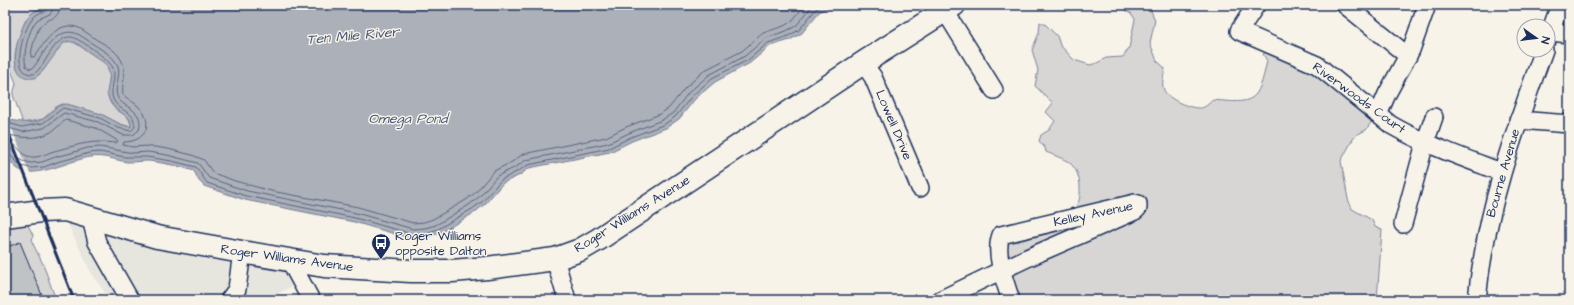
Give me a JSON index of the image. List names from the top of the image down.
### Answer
{
  "streets": {
    "main road": ["Roger Williams Avenue"],
    "street": [
      "Riverwoods Court",
      "Lowell Drive",
      "Bourne Avenue",
      "Kelley Avenue"
    ]
  },
  "crossings": [
    ["Riverwoods Court", "Bourne Avenue"],
    ["Lowell Drive", "Roger Williams Avenue"]
  ],
  "water": ["Ten Mile River", "Omega Pond"],
  "places": {
    "bus stop": ["Roger Williams opposite Dalton"]
  },
  "north": "right"
}
